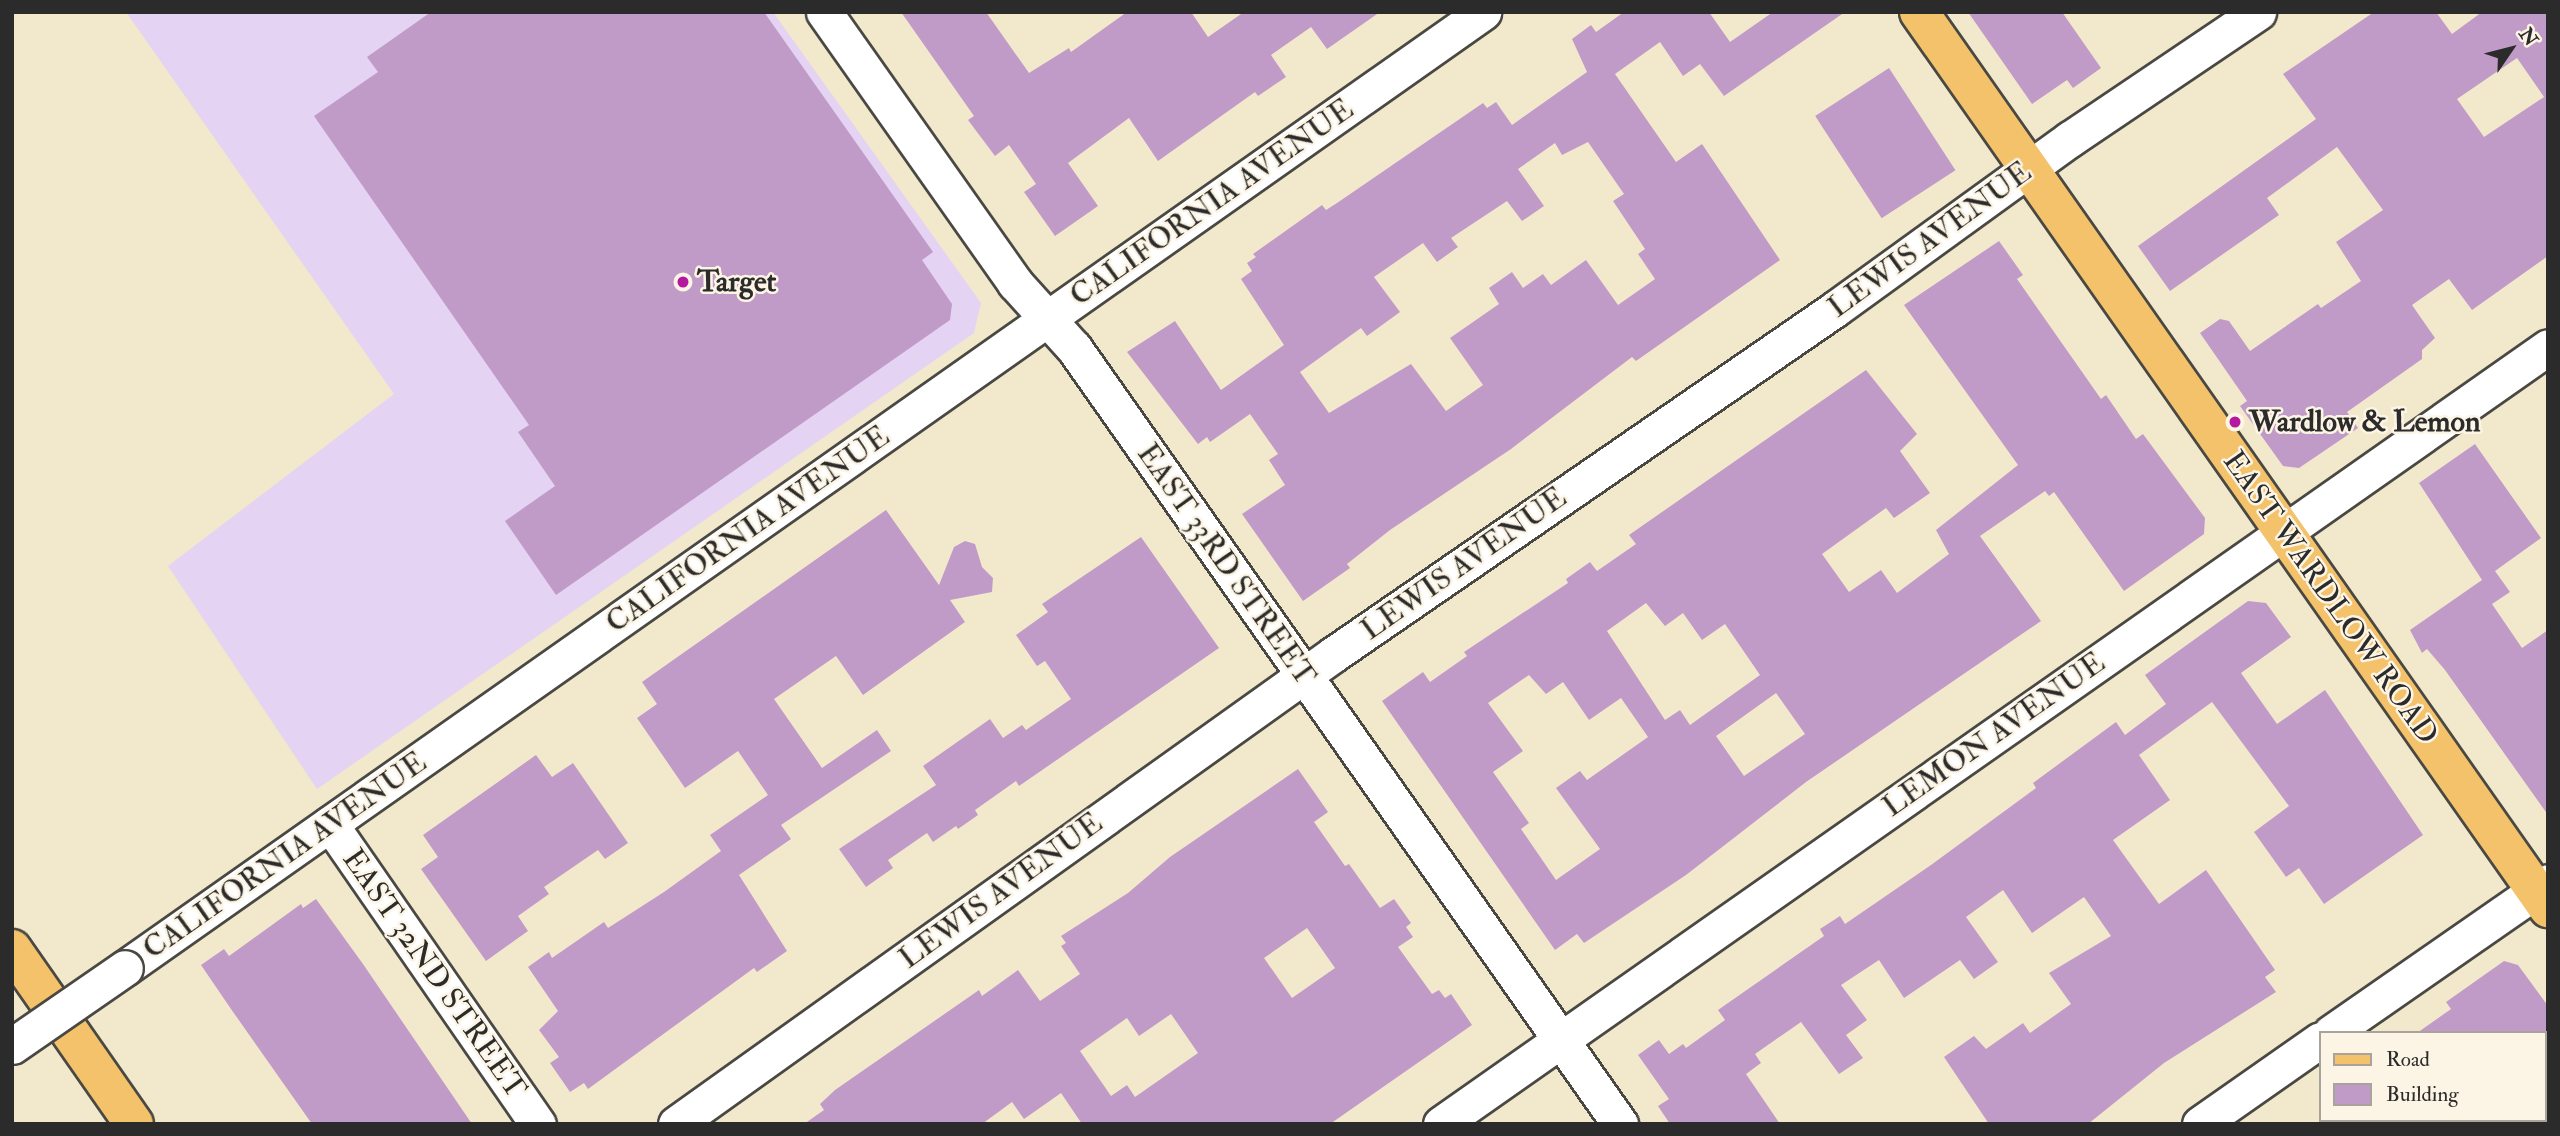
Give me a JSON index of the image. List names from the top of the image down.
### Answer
{
  "streets": {
    "main road": ["EAST WARDLOW ROAD"],
    "street": [
      "CALIFORNIA AVENUE",
      "LEWIS AVENUE",
      "EAST 33RD STREET",
      "LEMON AVENUE",
      "EAST 32ND STREET"
    ]
  },
  "crossings": [
    ["CALIFORNIA AVENUE", "EAST 33RD STREET"],
    ["CALIFORNIA AVENUE", "EAST 32ND STREET"],
    ["LEWIS AVENUE", "EAST 33RD STREET"],
    ["LEWIS AVENUE", "EAST WARDLOW ROAD"],
    ["EAST 33RD STREET", "LEMON AVENUE"],
    ["EAST WARDLOW ROAD", "LEMON AVENUE"]
  ],
  "places": ["Target", "Wardlow & Lemon"],
  "legend": ["Road", "Building"],
  "north": "top right"
}
